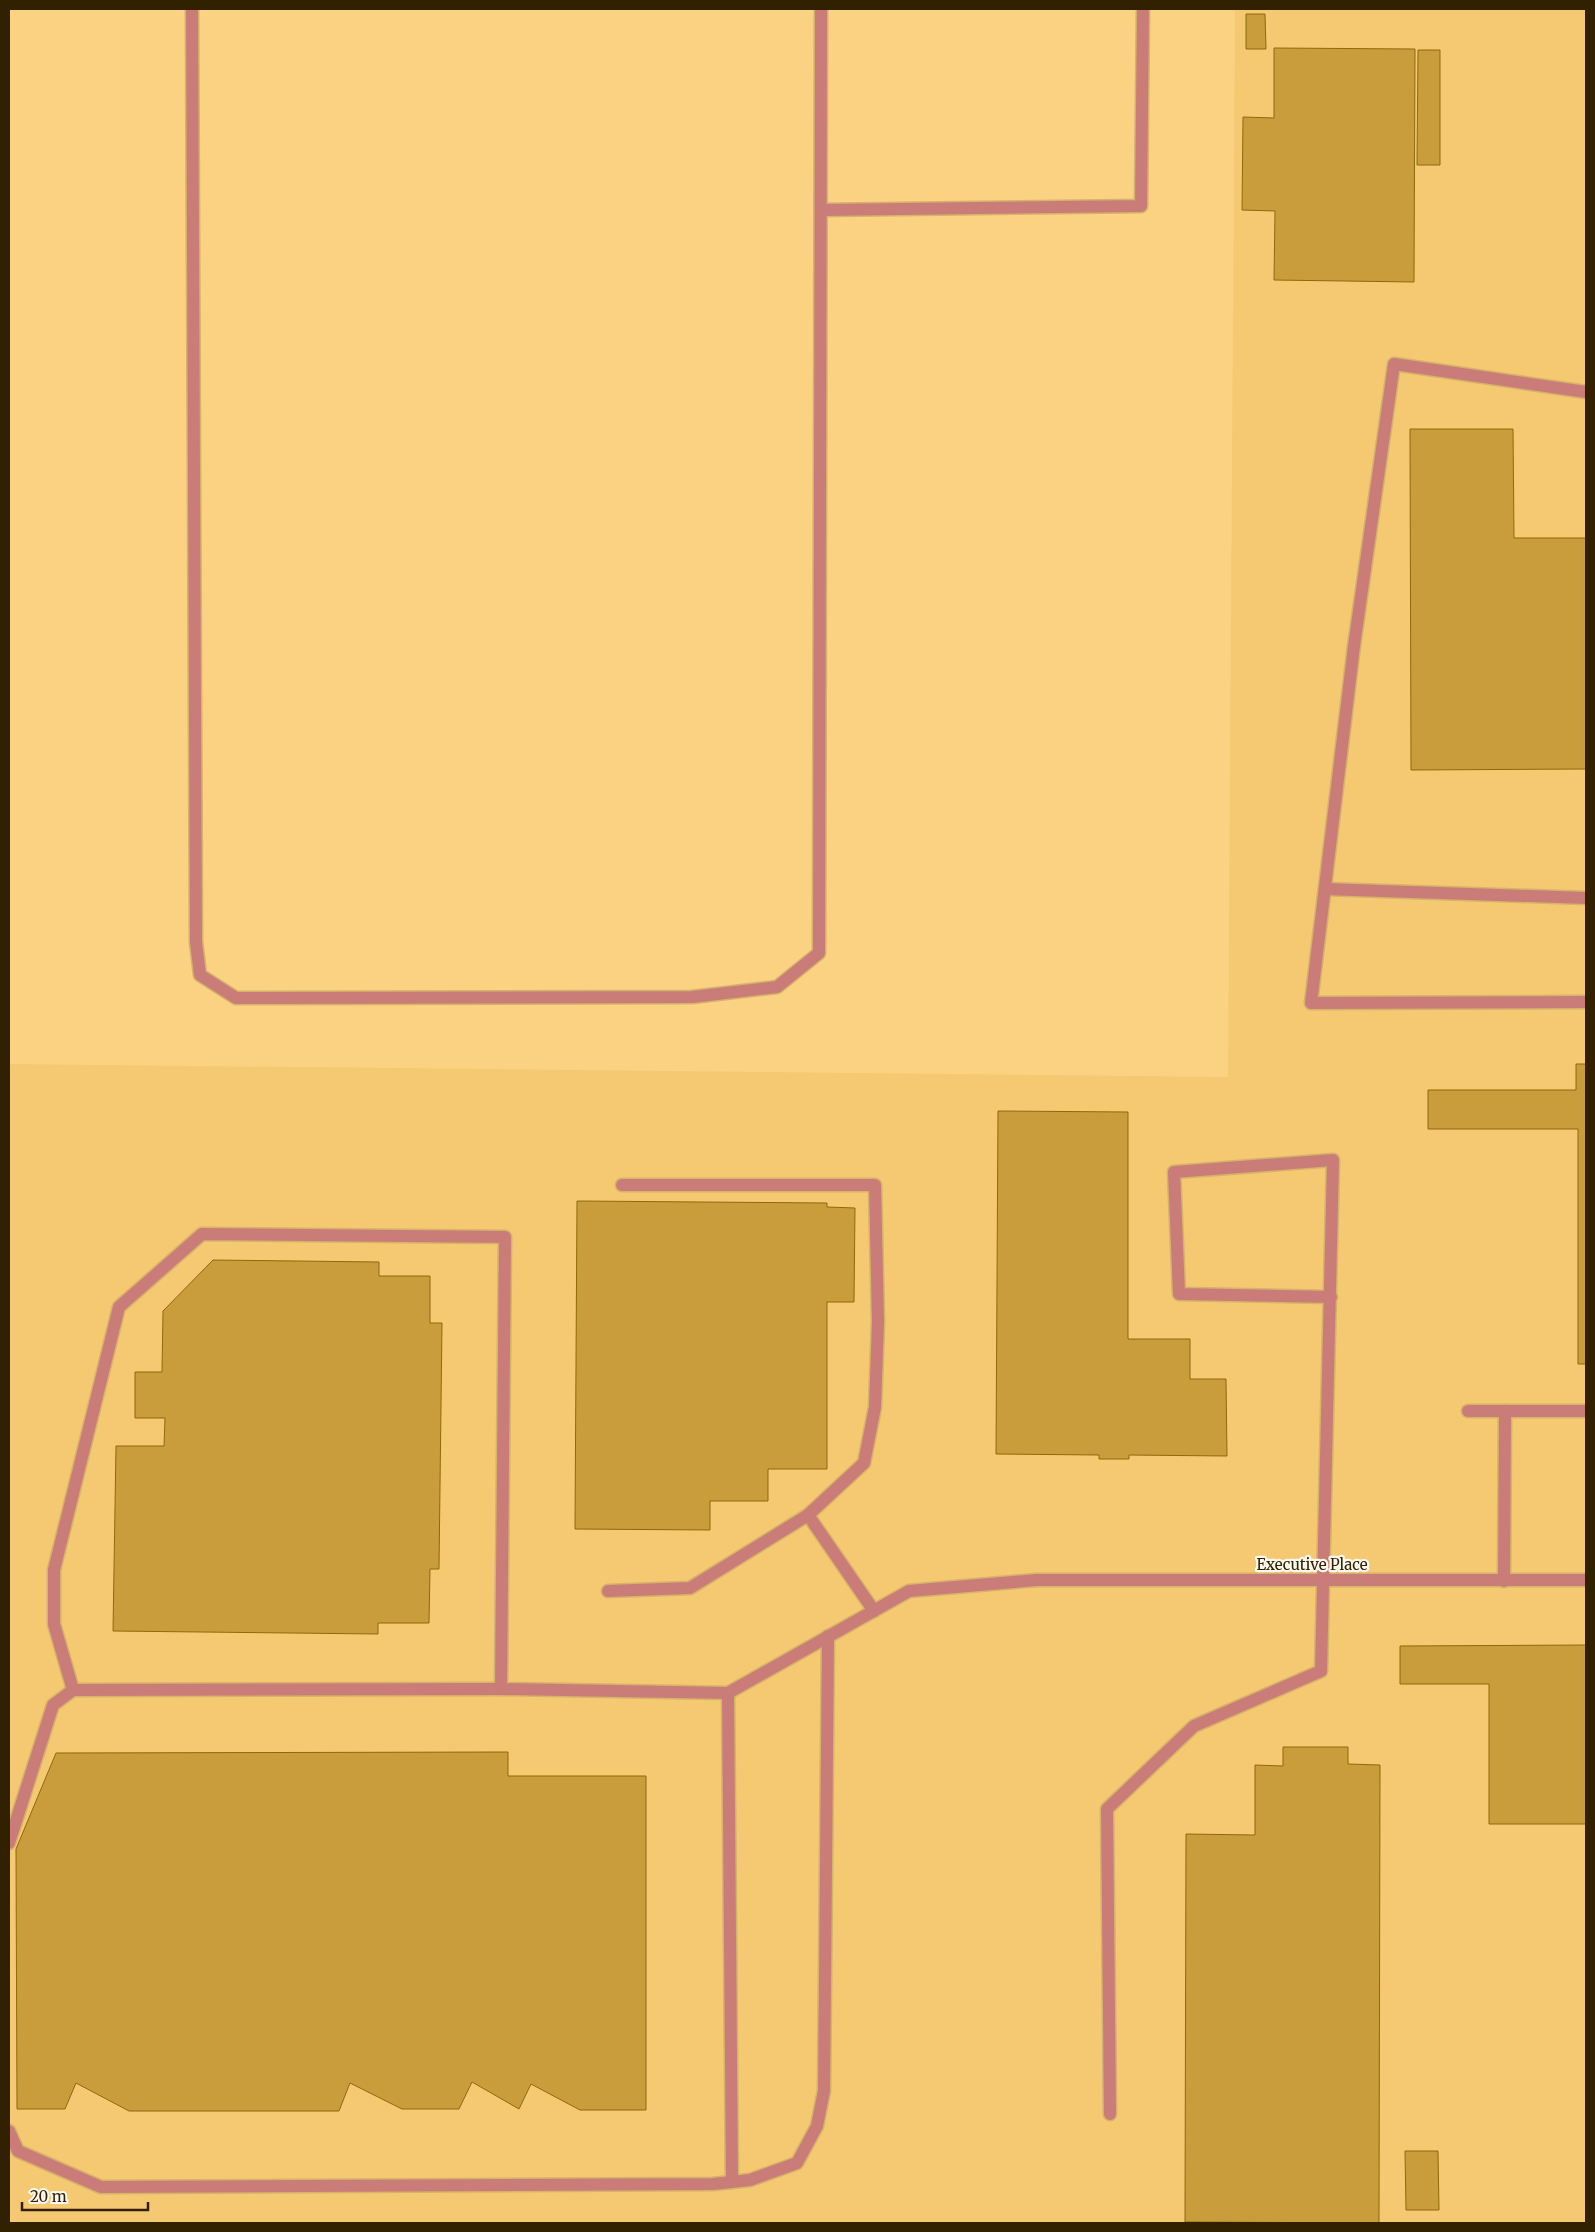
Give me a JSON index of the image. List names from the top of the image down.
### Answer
{
  "streets": {
    "street": ["Executive Place"]
  },
  "scale_bar": "20 m"
}
